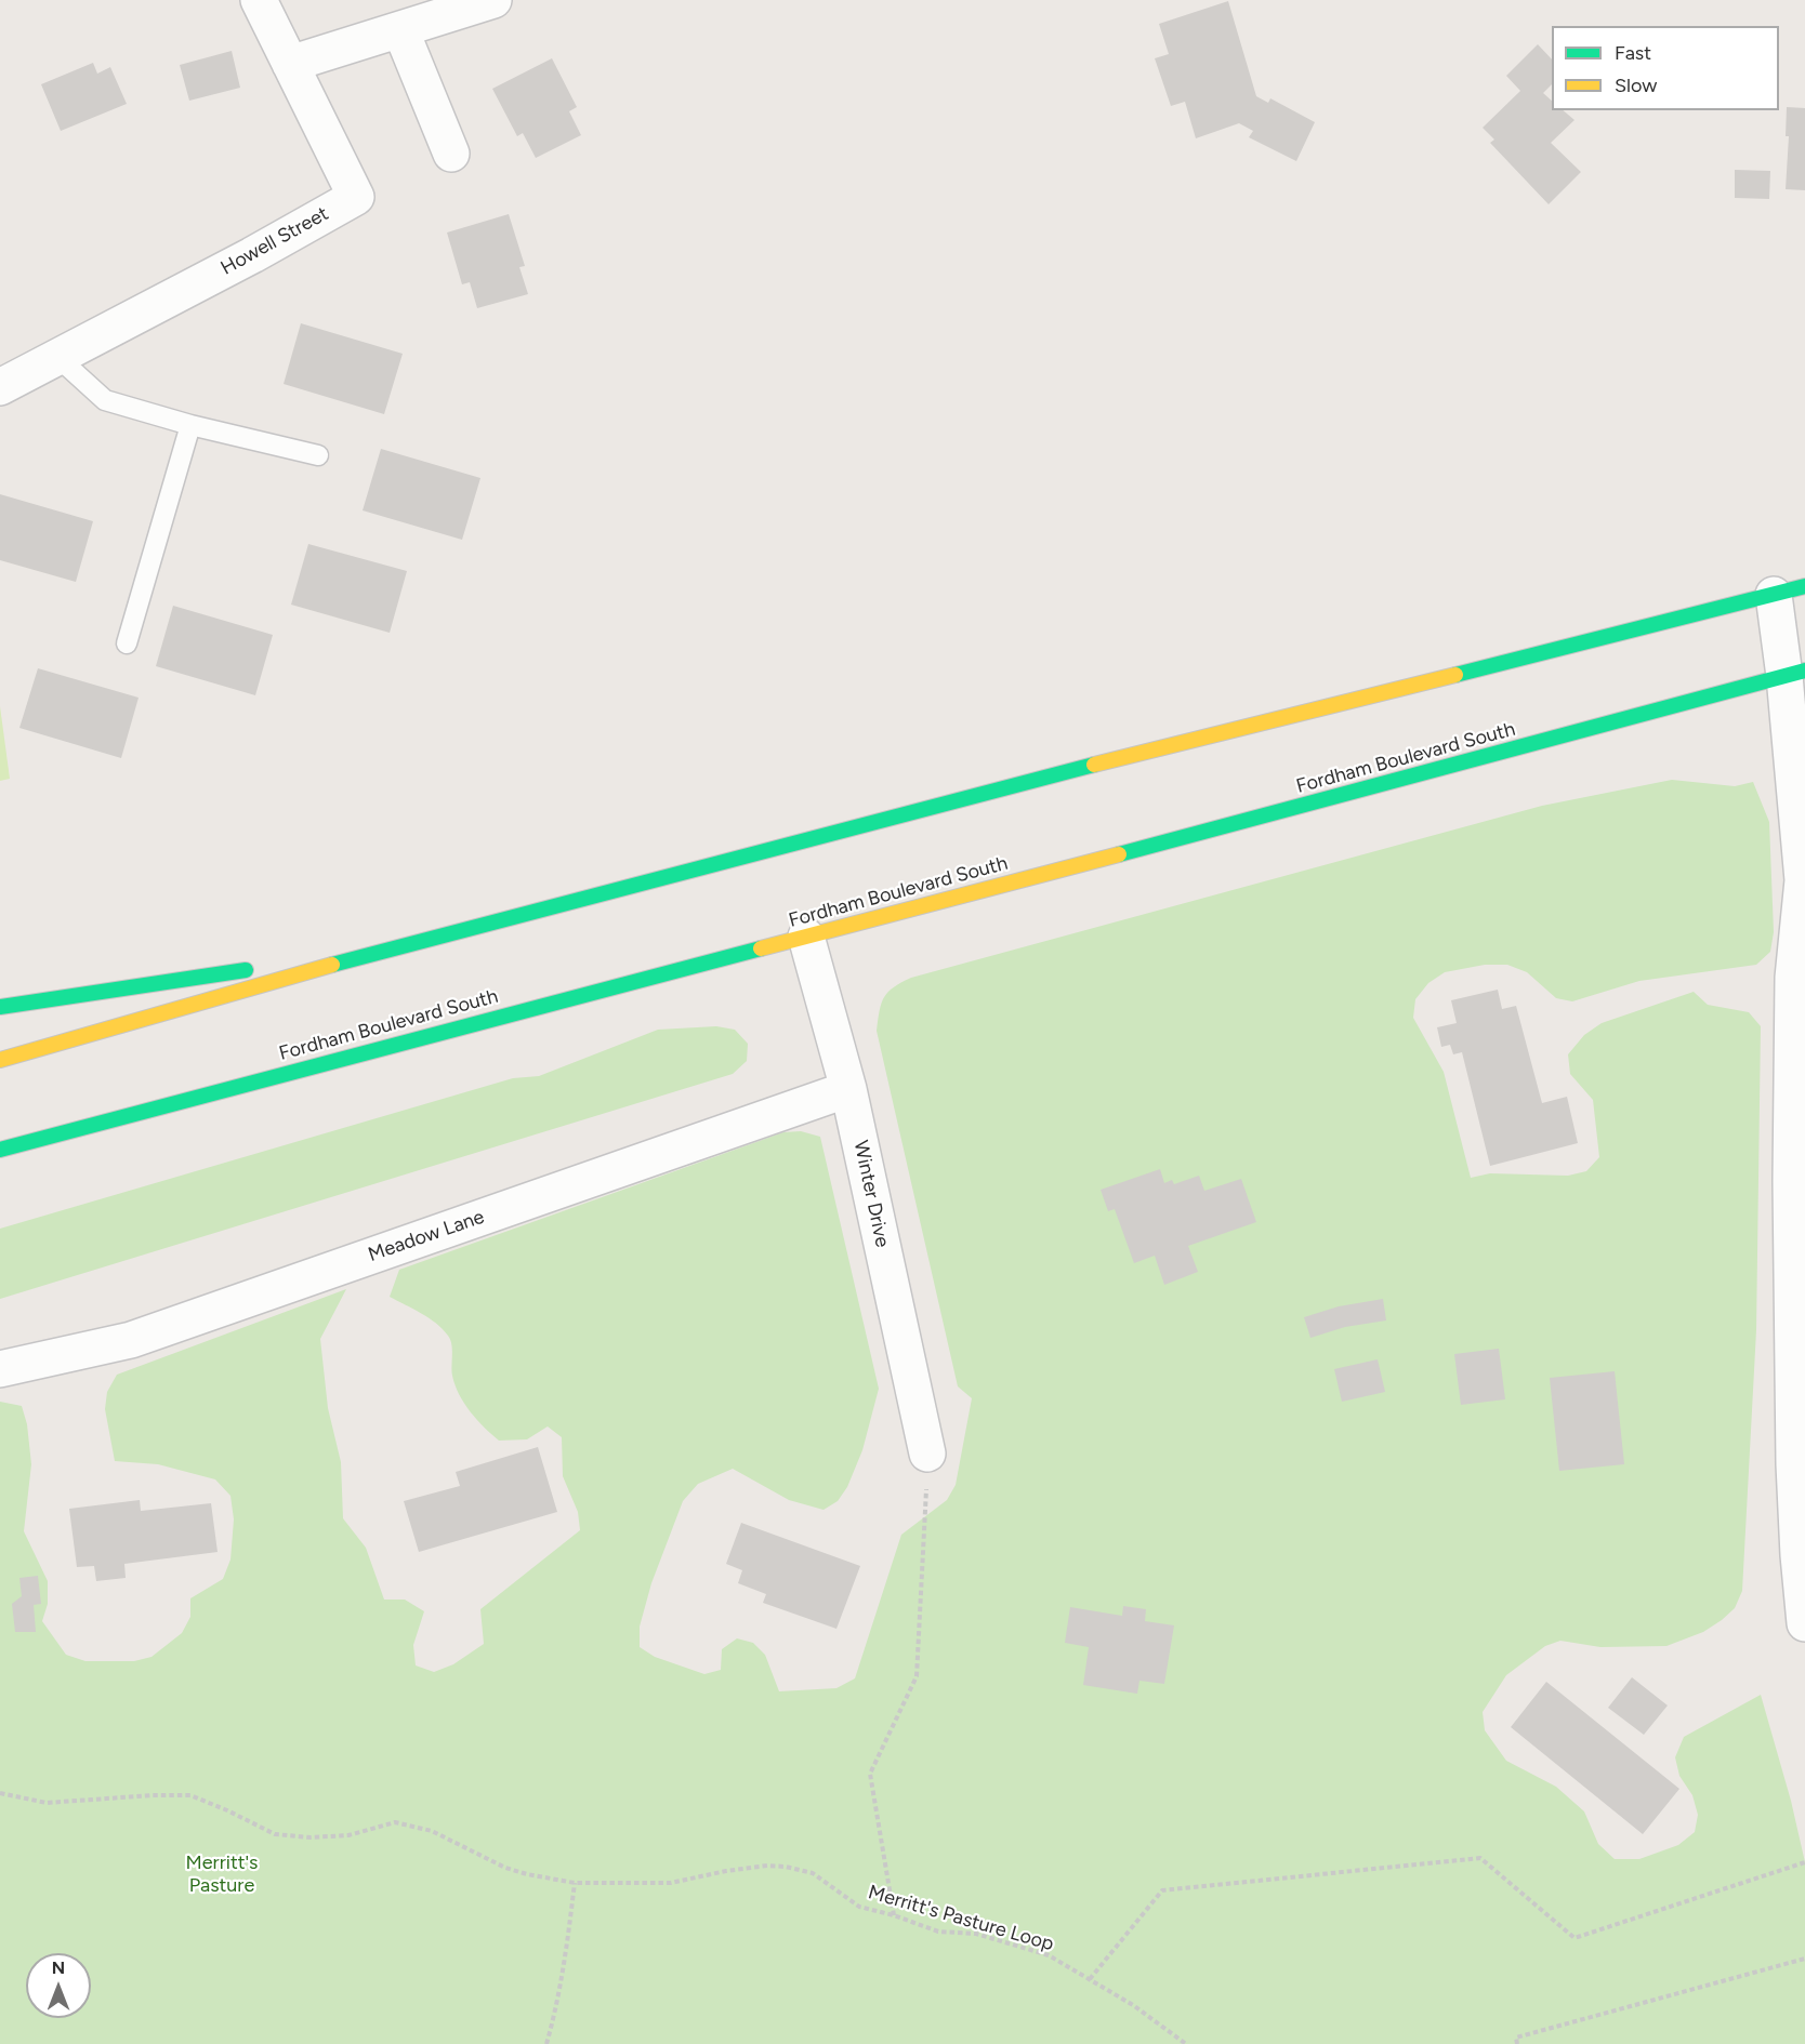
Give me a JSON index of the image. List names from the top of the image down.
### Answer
{
  "streets": {
    "highway": ["Fordham Boulevard South"],
    "street": ["Howell Street", "Winter Drive", "Meadow Lane"],
    "path": ["Merritt's Pasture Loop"]
  },
  "crossings": [
    ["Fordham Boulevard South", "Winter Drive"],
    ["Winter Drive", "Meadow Lane"]
  ],
  "parks": ["Merritt's Pasture"],
  "legend": ["Fast", "Slow"],
  "north": "top"
}
